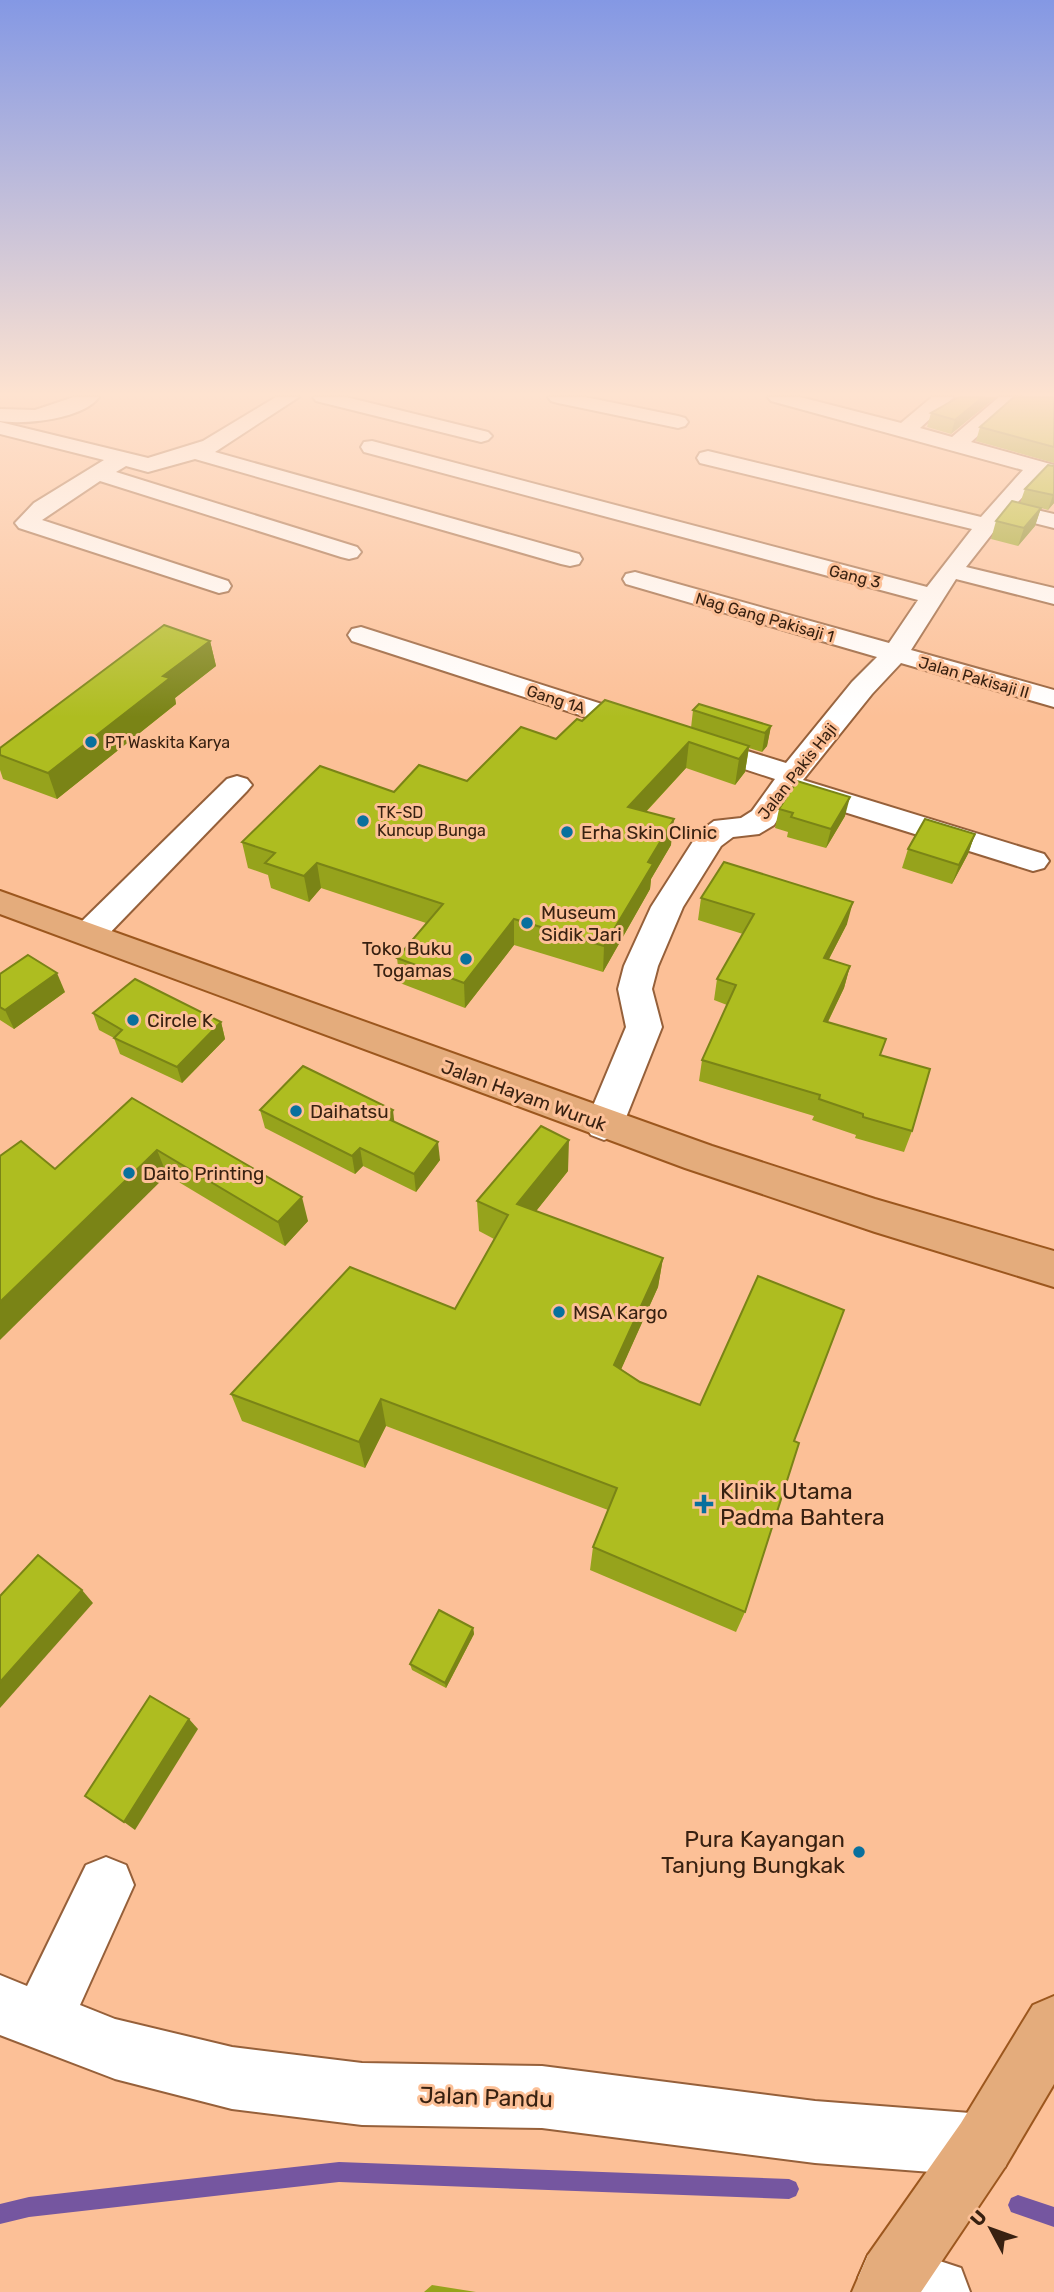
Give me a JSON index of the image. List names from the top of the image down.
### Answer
{
  "streets": {
    "main road": ["Jalan Hayam Wuruk"],
    "street": [
      "Gang 3",
      "Nag Gang Pakisaji 1",
      "Jalan Pakisaji II",
      "Gang 1A",
      "Jalan Pakis Haji",
      "Jalan Pandu"
    ]
  },
  "crossings": [
    ["Gang 3", "Jalan Pakis Haji"],
    ["Nag Gang Pakisaji 1", "Jalan Pakisaji II"],
    ["Nag Gang Pakisaji 1", "Jalan Pakis Haji"],
    ["Jalan Pakisaji II", "Jalan Pakis Haji"],
    ["Gang 1A", "Jalan Pakis Haji"],
    ["Jalan Pakis Haji", "Jalan Hayam Wuruk"]
  ],
  "places": {
    "other": [
      "PT Waskita Karya",
      "TK-SD Kuncup Bunga",
      "Erha Skin Clinic",
      "Museum Sidik Jari",
      "Toko Buku Togamas",
      "Circle K",
      "Daihatsu",
      "Daito Printing",
      "MSA Kargo",
      "Pura Kayangan Tanjung Bungkak"
    ],
    "health": ["Klinik Utama Padma Bahtera"]
  },
  "north": "top left"
}
